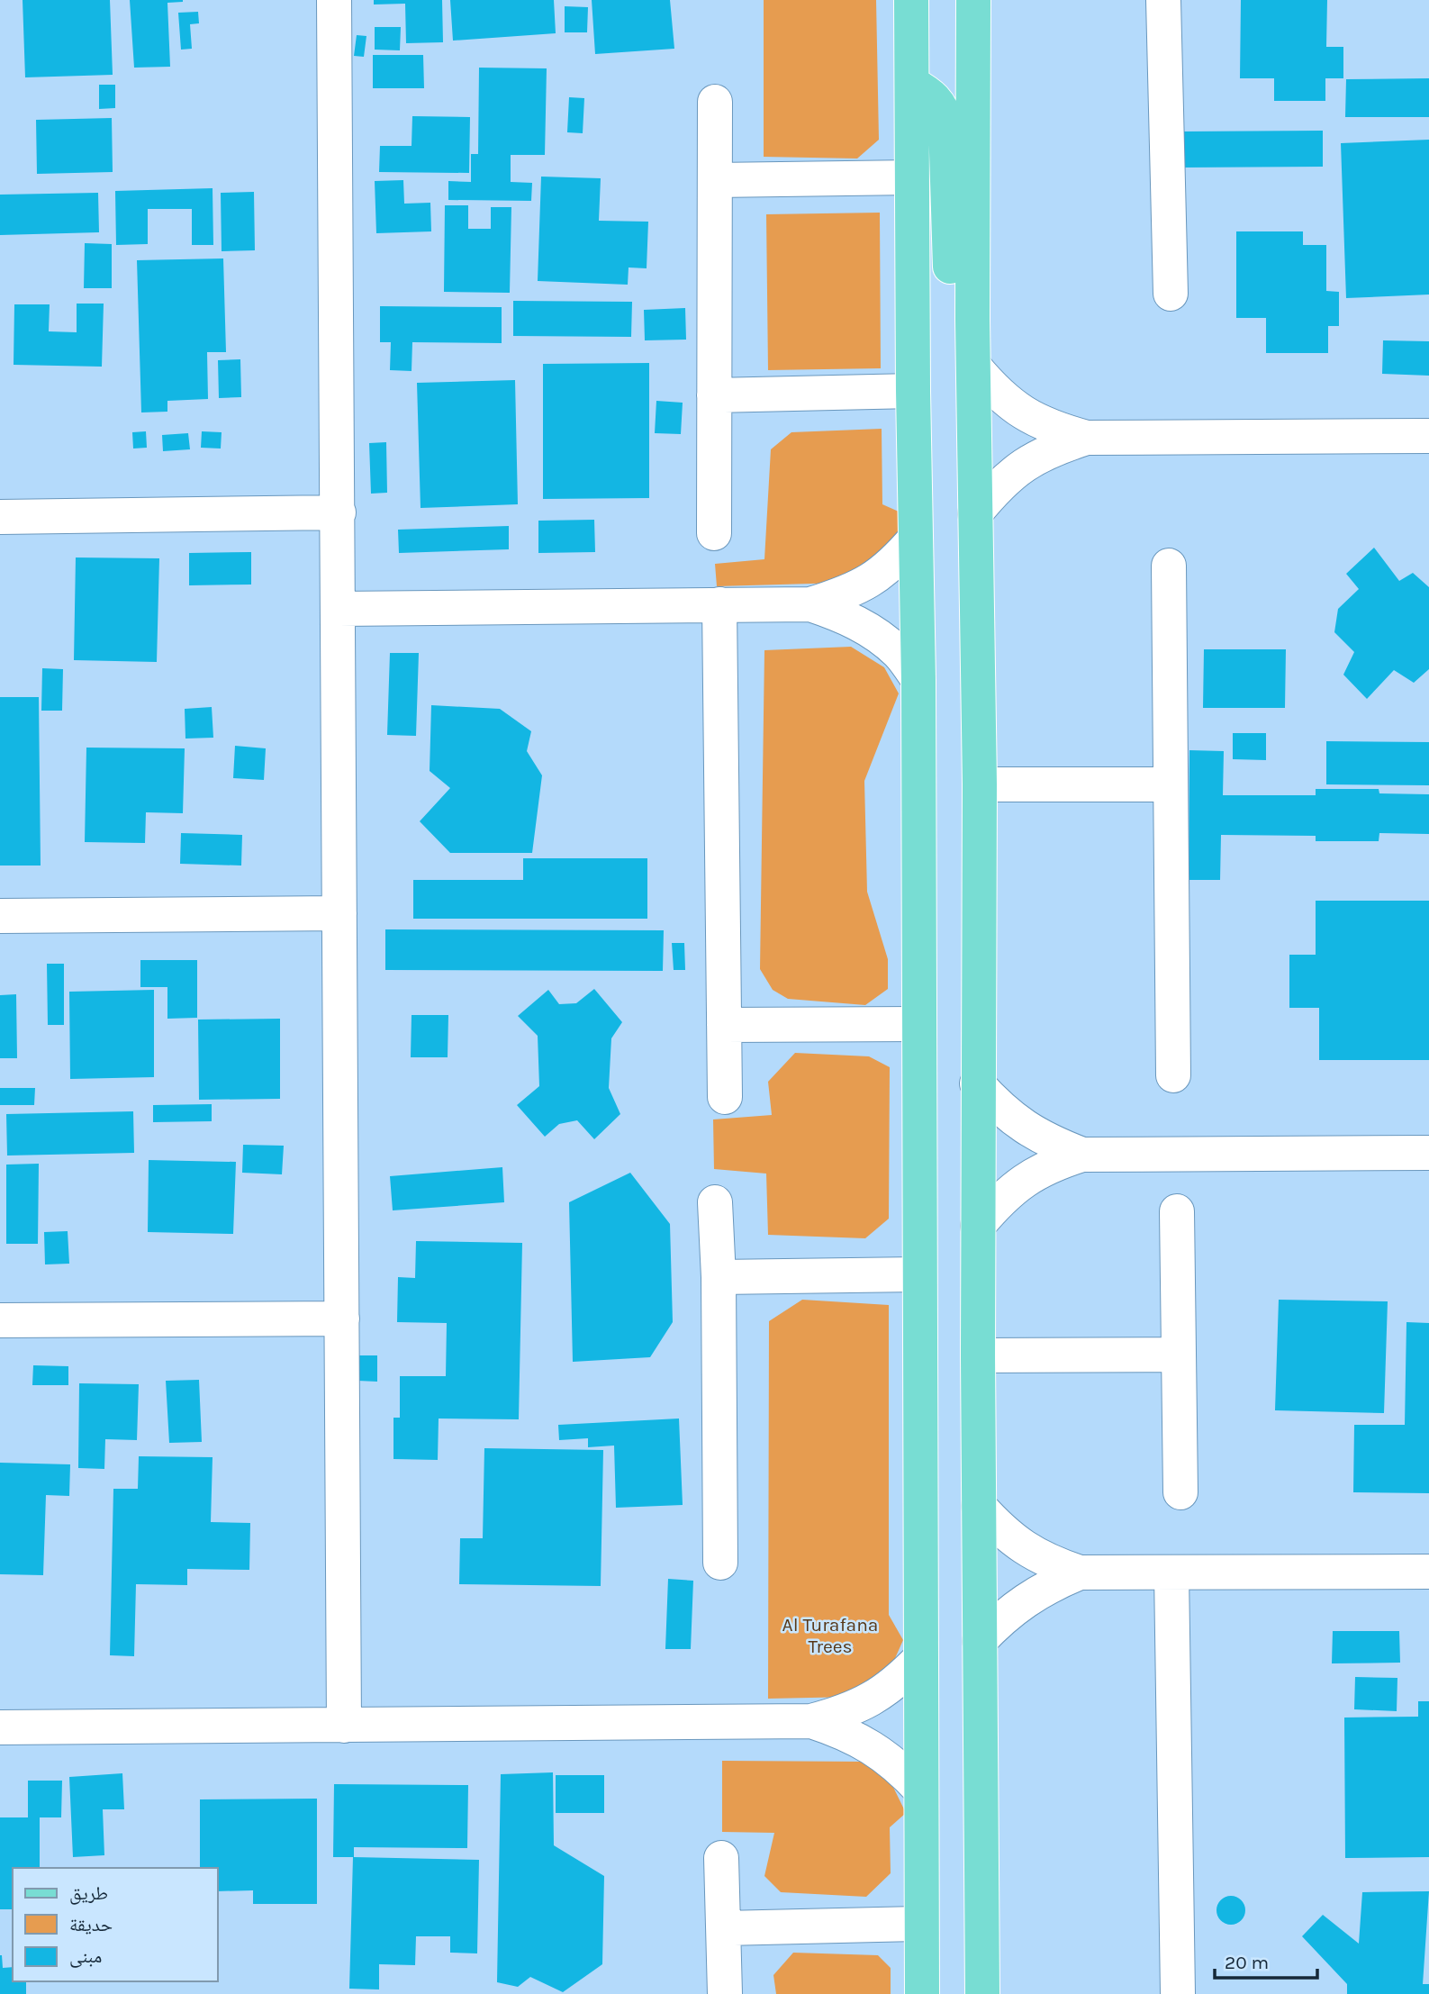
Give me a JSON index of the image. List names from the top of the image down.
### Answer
{
  "parks": ["Al Turafana Trees"],
  "legend": ["طريق", "حديقة", "مبنى"],
  "scale_bar": "20 m"
}
